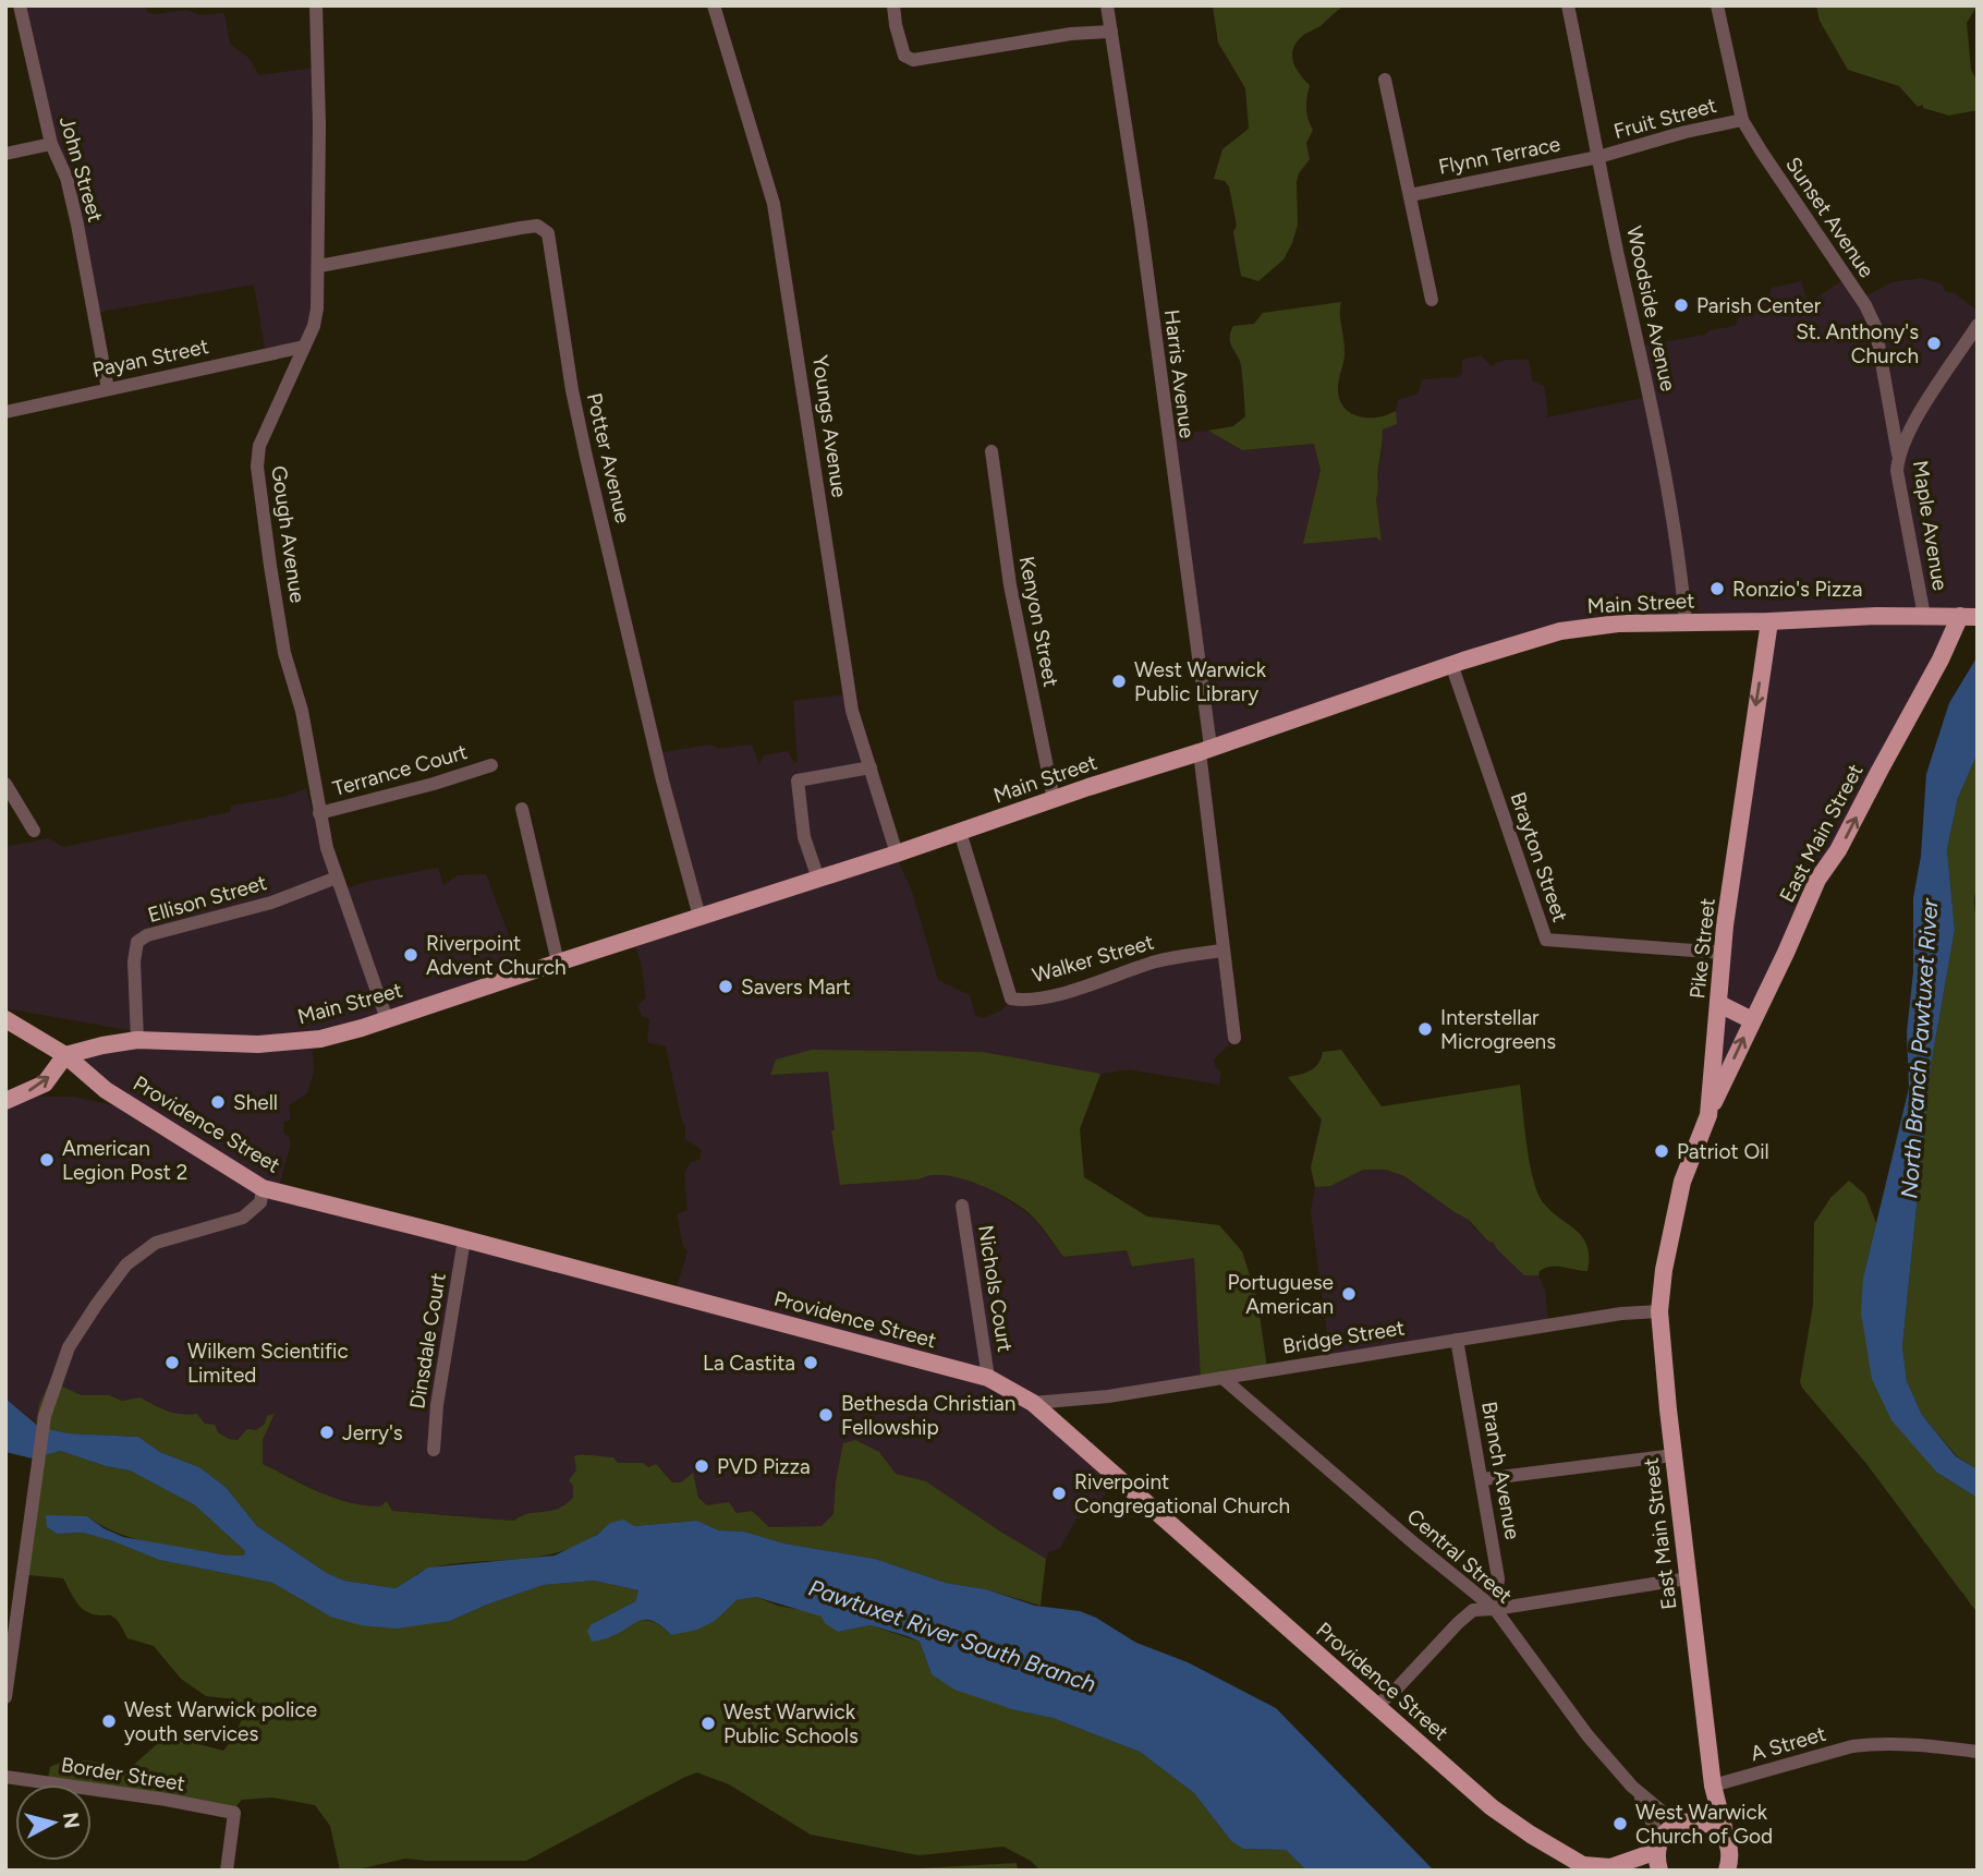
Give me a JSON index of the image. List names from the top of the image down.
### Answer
{
  "streets": {
    "main road": [
      "Main Street",
      "East Main Street",
      "Pike Street",
      "Providence Street"
    ],
    "street": [
      "Fruit Street",
      "Flynn Terrace",
      "John Street",
      "Sunset Avenue",
      "Woodside Avenue",
      "Payan Street",
      "Harris Avenue",
      "Youngs Avenue",
      "Potter Avenue",
      "Maple Avenue",
      "Gough Avenue",
      "Kenyon Street",
      "Terrance Court",
      "Brayton Street",
      "Ellison Street",
      "Walker Street",
      "Nichols Court",
      "Bridge Street",
      "Dinsdale Court",
      "Branch Avenue",
      "Central Street",
      "A Street",
      "Border Street"
    ]
  },
  "crossings": [
    ["Fruit Street", "Flynn Terrace"],
    ["Fruit Street", "Sunset Avenue"],
    ["Fruit Street", "Woodside Avenue"],
    ["Flynn Terrace", "Woodside Avenue"],
    ["John Street", "Payan Street"],
    ["Sunset Avenue", "Maple Avenue"],
    ["Woodside Avenue", "Main Street"],
    ["Payan Street", "Gough Avenue"],
    ["Harris Avenue", "Main Street"],
    ["Youngs Avenue", "Main Street"],
    ["Potter Avenue", "Gough Avenue"],
    ["Potter Avenue", "Main Street"],
    ["Maple Avenue", "Main Street"],
    ["Gough Avenue", "Main Street"],
    ["Gough Avenue", "Terrance Court"],
    ["Gough Avenue", "Ellison Street"],
    ["Main Street", "Kenyon Street"],
    ["Main Street", "East Main Street"],
    ["Main Street", "Brayton Street"],
    ["Main Street", "Ellison Street"],
    ["Main Street", "Pike Street"],
    ["Main Street", "Walker Street"],
    ["Main Street", "Providence Street"],
    ["East Main Street", "Pike Street"],
    ["East Main Street", "Bridge Street"],
    ["East Main Street", "A Street"],
    ["Brayton Street", "Pike Street"],
    ["Providence Street", "Nichols Court"],
    ["Providence Street", "Bridge Street"],
    ["Providence Street", "Dinsdale Court"],
    ["Bridge Street", "Branch Avenue"],
    ["Bridge Street", "Central Street"],
    ["Branch Avenue", "Central Street"]
  ],
  "one_way": ["East Main Street", "Pike Street"],
  "water": ["North Branch Pawtuxet River", "Pawtuxet River South Branch"],
  "places": [
    "Parish Center",
    "St. Anthony's Church",
    "Ronzio's Pizza",
    "West Warwick Public Library",
    "Riverpoint Advent Church",
    "Savers Mart",
    "Interstellar Microgreens",
    "Shell",
    "Patriot Oil",
    "American Legion Post 2",
    "Portuguese American",
    "Wilkem Scientific Limited",
    "La Castita",
    "Bethesda Christian Fellowship",
    "Jerry's",
    "PVD Pizza",
    "Riverpoint Congregational Church",
    "West Warwick police youth services",
    "West Warwick Public Schools",
    "West Warwick Church of God"
  ],
  "north": "right"
}
